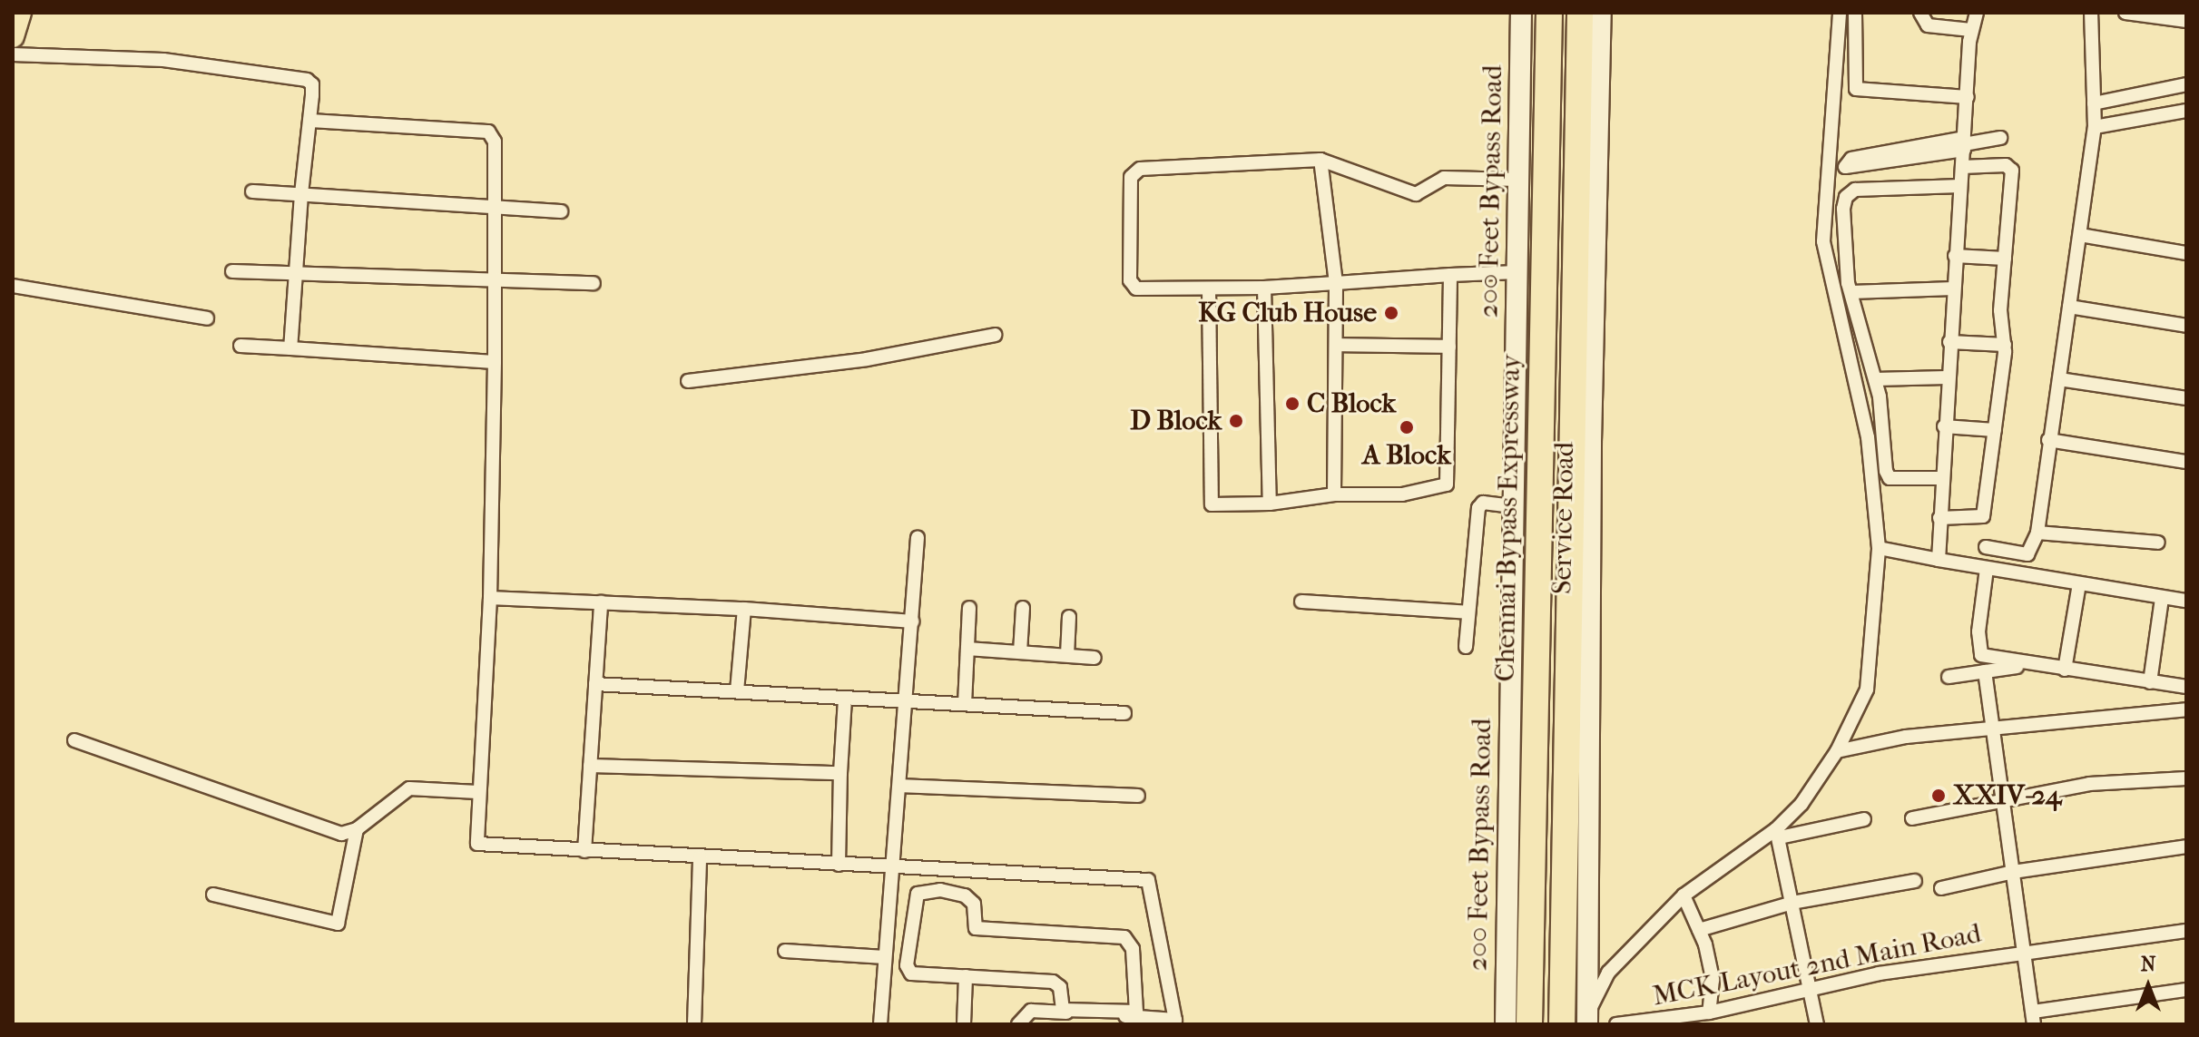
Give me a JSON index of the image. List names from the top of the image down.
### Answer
{
  "streets": {
    "highway": ["Chennai Bypass Expressway"],
    "street": ["200 Feet Bypass Road", "Service Road", "MCK Layout 2nd Main Road"]
  },
  "places": [
    "KG Club House",
    "C Block",
    "D Block",
    "A Block",
    "XXIV-24"
  ],
  "north": "top"
}
